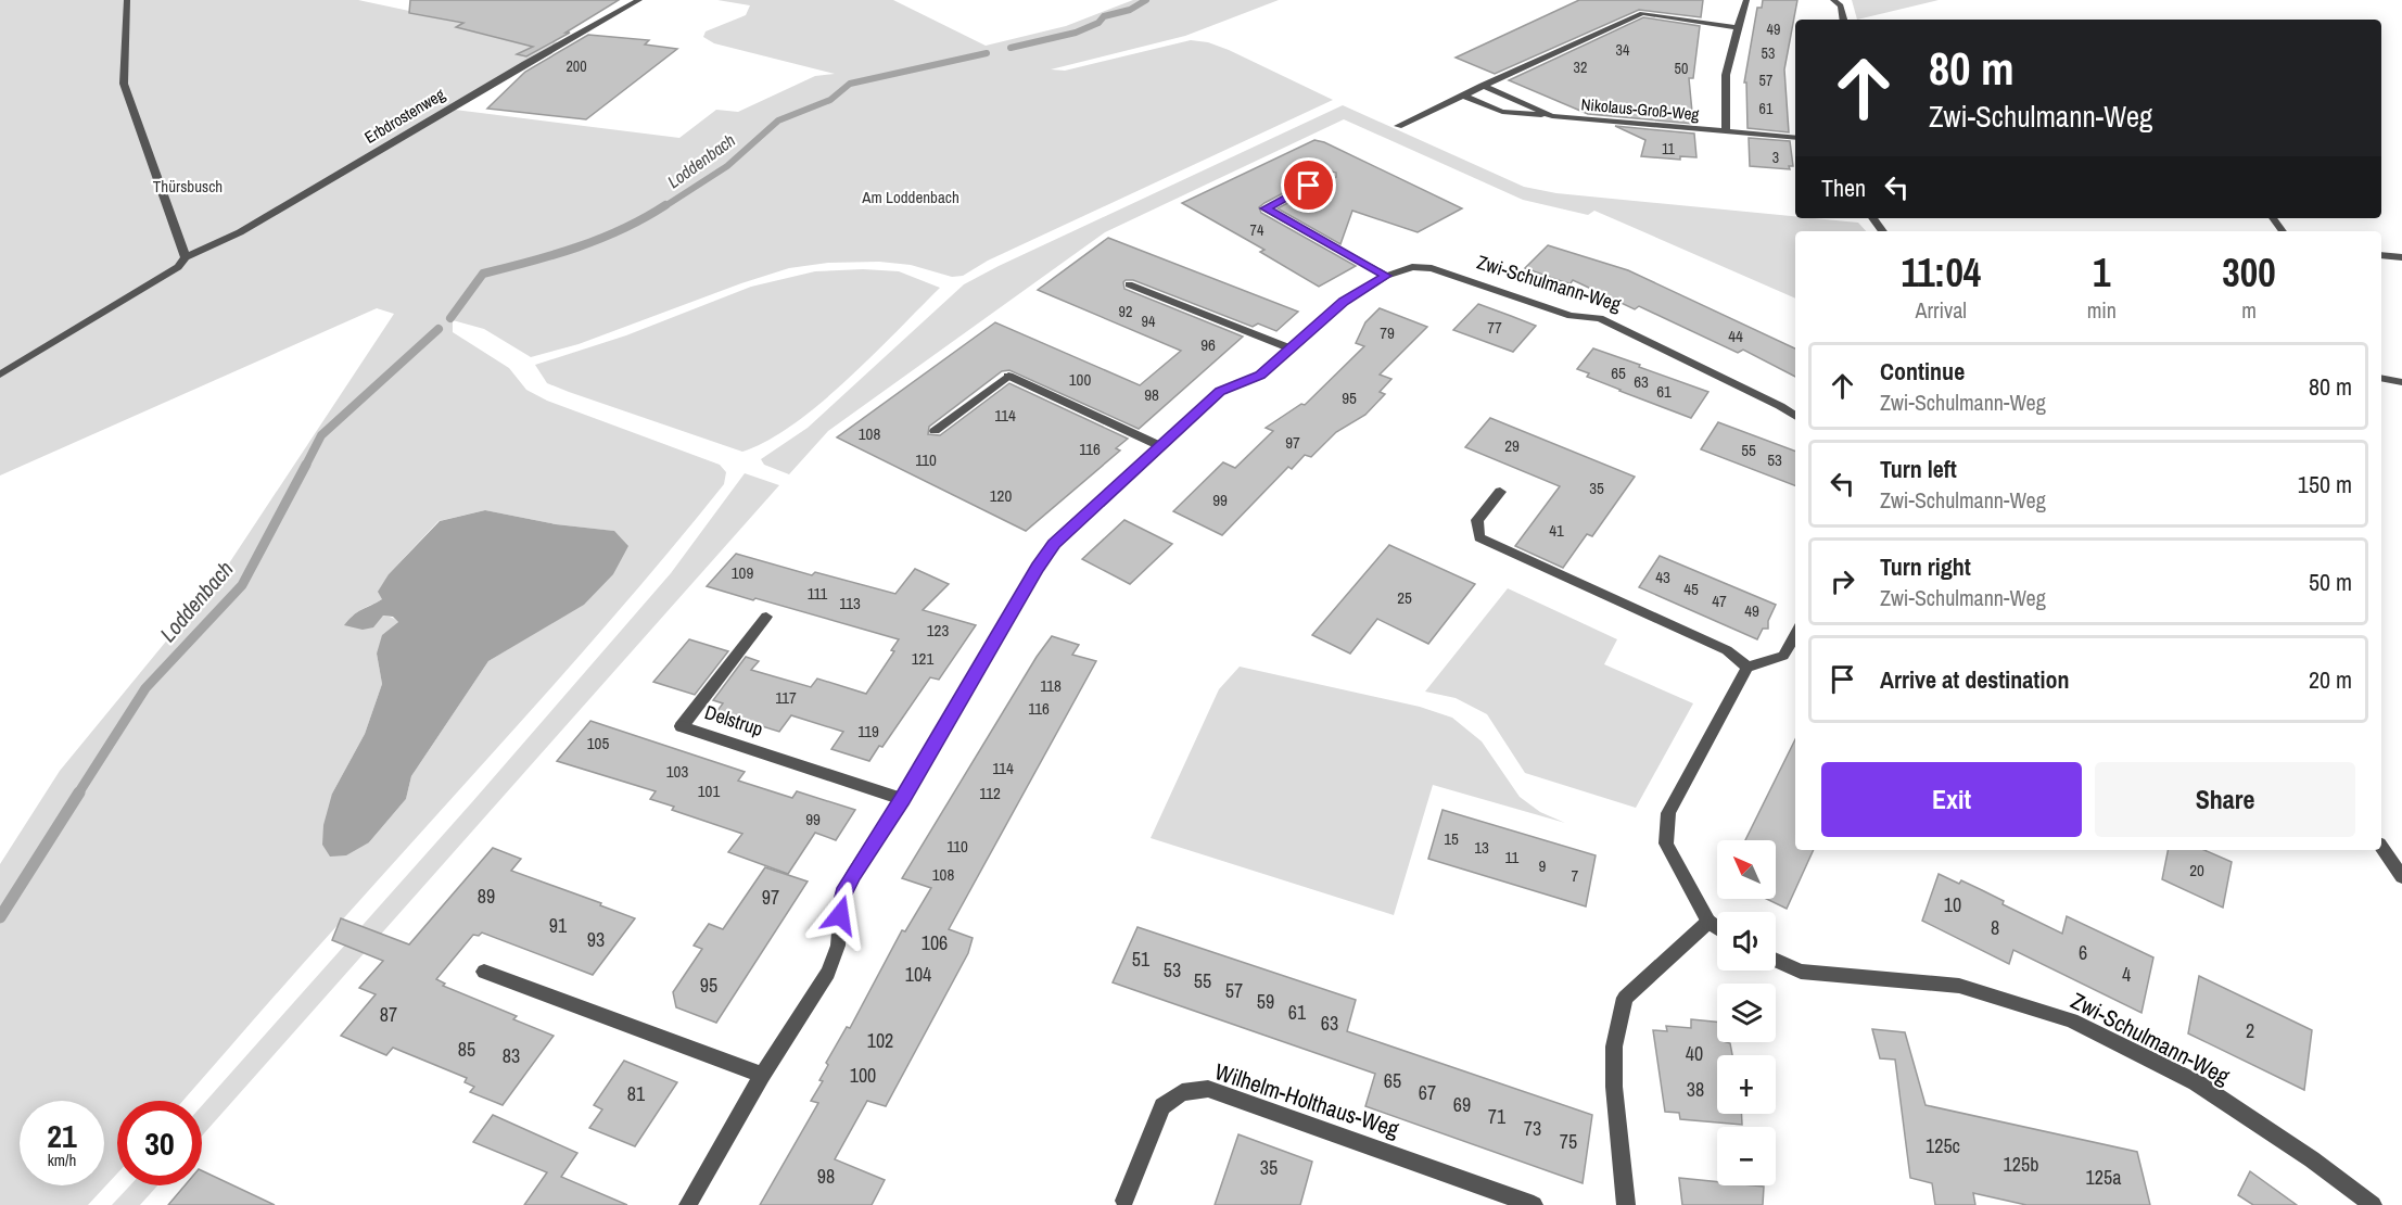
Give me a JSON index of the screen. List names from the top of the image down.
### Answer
{
  "streets": {
    "street": [
      "Nikolaus-Groß-Weg",
      "Erbdrostenweg",
      "Zwi-Schulmann-Weg",
      "Delstrup",
      "Wilhelm-Holthaus-Weg"
    ]
  },
  "crossings": [
    ["Zwi-Schulmann-Weg", "Delstrup"]
  ],
  "water": ["Loddenbach"],
  "parks": ["Thürsbusch", "Am Loddenbach"],
  "house_numbers": [
    "49",
    "34",
    "53",
    "200",
    "32",
    "50",
    "57",
    "61",
    "11",
    "3",
    "74",
    "92",
    "94",
    "77",
    "79",
    "44",
    "96",
    "65",
    "100",
    "63",
    "61",
    "98",
    "95",
    "114",
    "108",
    "97",
    "29",
    "116",
    "55",
    "110",
    "53",
    "35",
    "120",
    "99",
    "41",
    "109",
    "43",
    "45",
    "111",
    "25",
    "47",
    "113",
    "49",
    "123",
    "121",
    "118",
    "117",
    "116",
    "119",
    "105",
    "114",
    "103",
    "101",
    "112",
    "99",
    "15",
    "110",
    "13",
    "11",
    "9",
    "20",
    "108",
    "7",
    "89",
    "97",
    "10",
    "91",
    "8",
    "93",
    "106",
    "6",
    "51",
    "53",
    "104",
    "4",
    "55",
    "95",
    "57",
    "59",
    "61",
    "87",
    "63",
    "2",
    "102",
    "85",
    "40",
    "83",
    "100",
    "65",
    "38",
    "67",
    "81",
    "69",
    "71",
    "73",
    "75",
    "125c",
    "125b",
    "35",
    "98",
    "125a"
  ],
  "north": "top left",
  "page": {
    "turn": ["80 m", "Zwi-Schulmann-Weg"],
    "then": "Then",
    "eta": [
      "11:04",
      "Arrival",
      "1",
      "min",
      "300",
      "m"
    ],
    "list": [
      {
        "name": "Continue",
        "note": "Zwi-Schulmann-Weg",
        "value": "80 m"
      },
      {
        "name": "Turn left",
        "note": "Zwi-Schulmann-Weg",
        "value": "150 m"
      },
      {
        "name": "Turn right",
        "note": "Zwi-Schulmann-Weg",
        "value": "50 m"
      },
      {
        "name": "Arrive at destination",
        "value": "20 m"
      }
    ],
    "buttons": ["Exit", "Share"],
    "map_buttons": ["+", "−"],
    "speed": "21 km/h",
    "limit": "30"
  }
}
